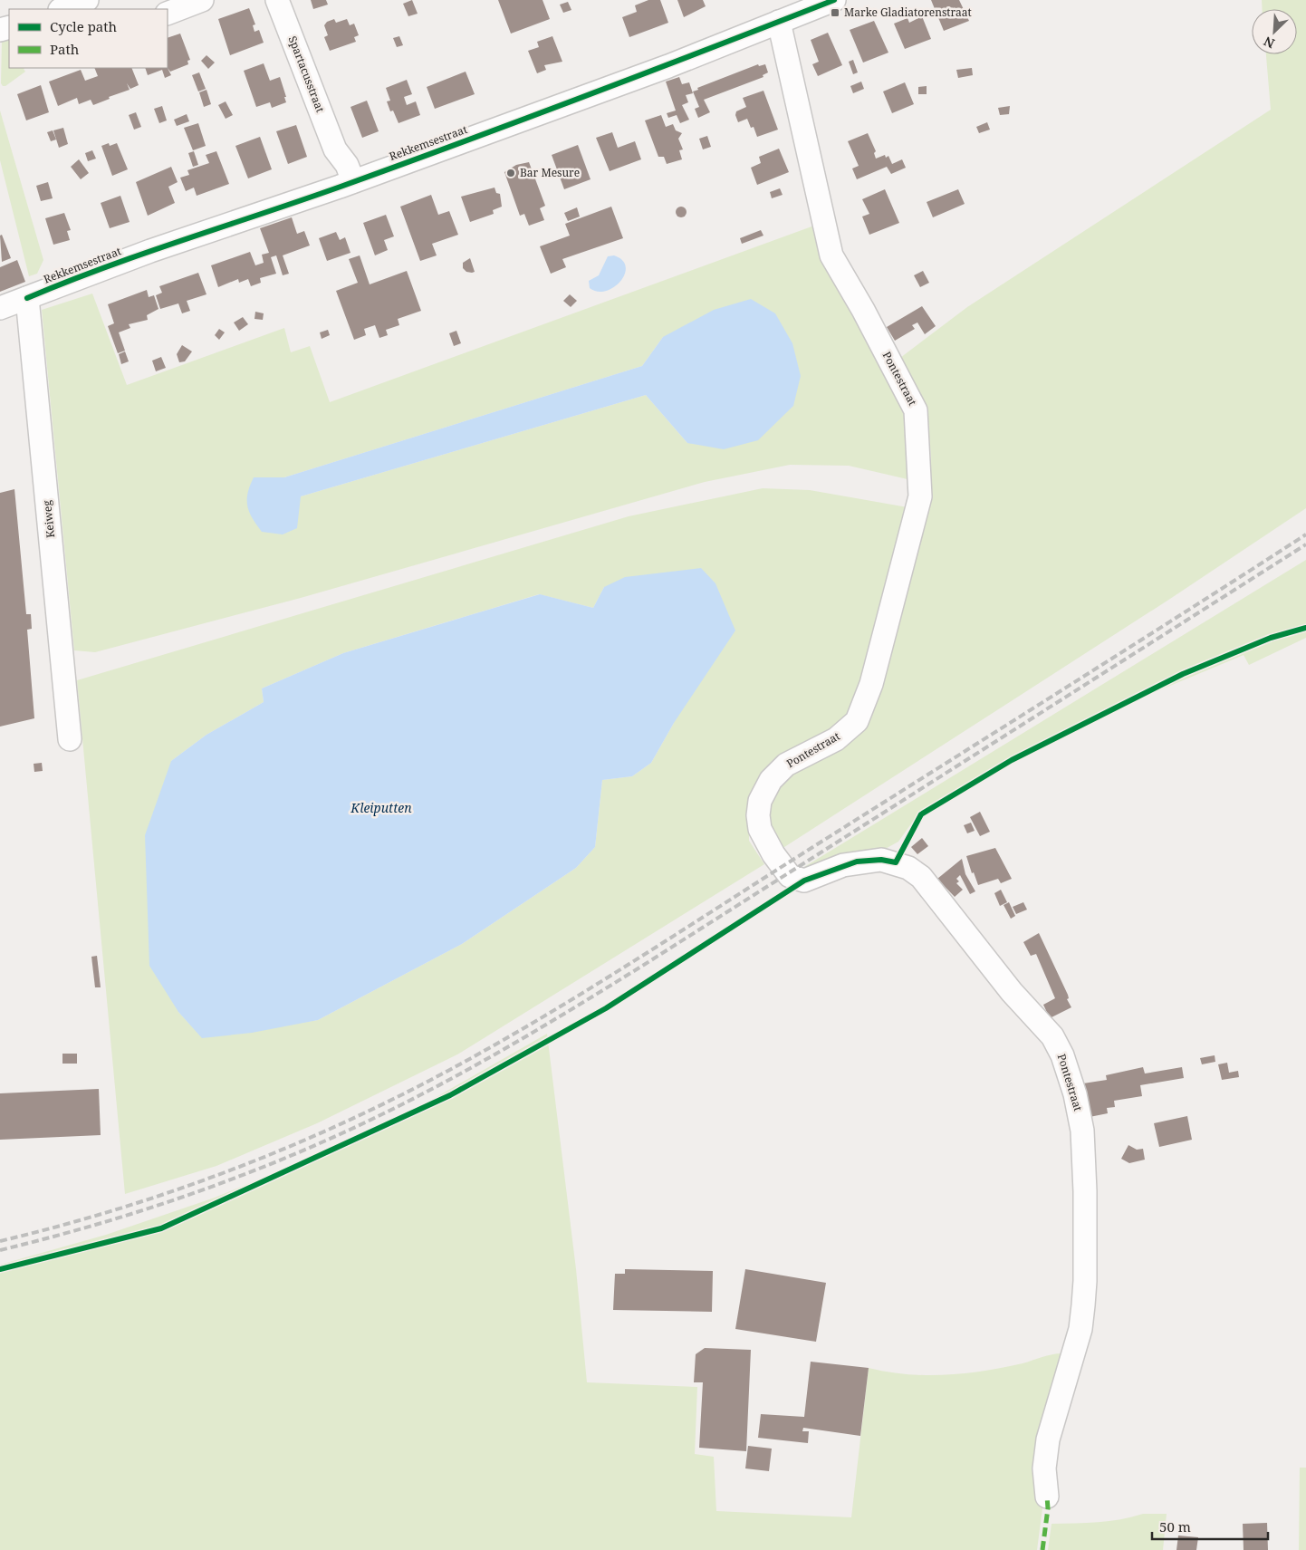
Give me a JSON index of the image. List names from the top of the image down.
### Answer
{
  "streets": {
    "street": [
      "Spartacusstraat",
      "Rekkemsestraat",
      "Pontestraat",
      "Keiweg"
    ]
  },
  "crossings": [
    ["Spartacusstraat", "Rekkemsestraat"],
    ["Rekkemsestraat", "Pontestraat"],
    ["Rekkemsestraat", "Keiweg"]
  ],
  "water": ["Kleiputten"],
  "places": {
    "transit": ["Marke Gladiatorenstraat"],
    "other": ["Bar Mesure"]
  },
  "legend": ["Cycle path", "Path"],
  "scale_bar": "50 m",
  "north": "bottom left"
}
